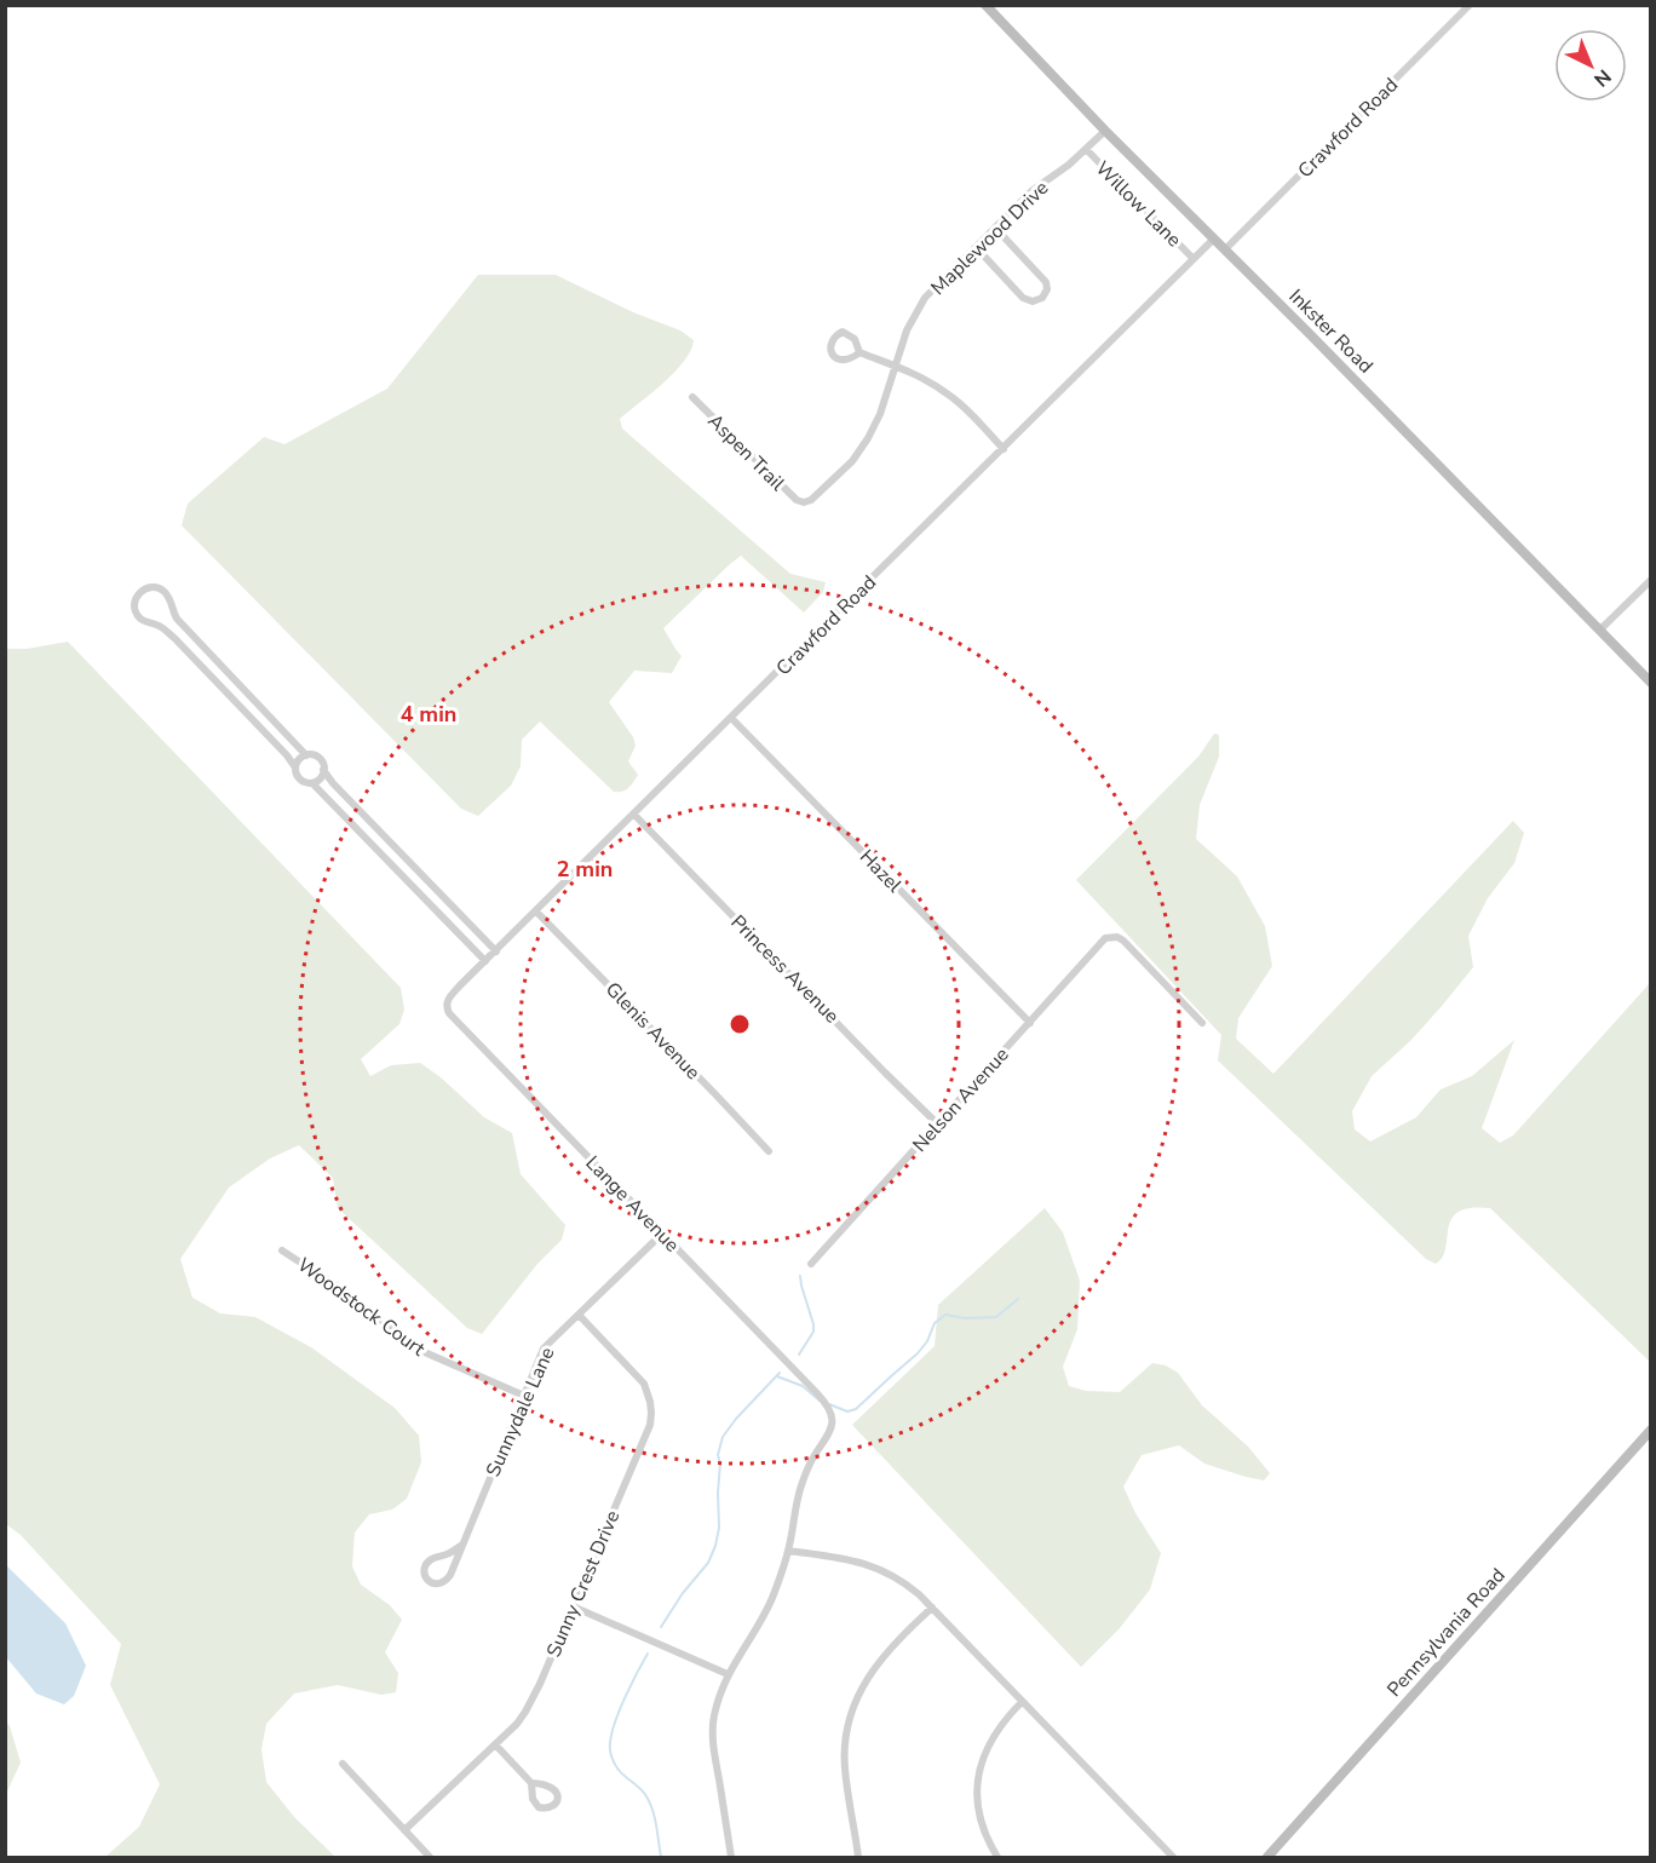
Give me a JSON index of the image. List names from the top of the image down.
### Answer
{
  "streets": {
    "street": [
      "Crawford Road",
      "Willow Lane",
      "Maplewood Drive",
      "Inkster Road",
      "Aspen Trail",
      "Hazel",
      "Princess Avenue",
      "Glenis Avenue",
      "Nelson Avenue",
      "Lange Avenue",
      "Woodstock Court",
      "Sunnydale Lane",
      "Sunny Crest Drive",
      "Pennsylvania Road"
    ]
  },
  "crossings": [
    ["Crawford Road", "Willow Lane"],
    ["Crawford Road", "Inkster Road"],
    ["Crawford Road", "Hazel"],
    ["Crawford Road", "Princess Avenue"],
    ["Crawford Road", "Glenis Avenue"],
    ["Crawford Road", "Lange Avenue"],
    ["Willow Lane", "Maplewood Drive"],
    ["Maplewood Drive", "Inkster Road"],
    ["Maplewood Drive", "Aspen Trail"],
    ["Hazel", "Nelson Avenue"],
    ["Princess Avenue", "Nelson Avenue"],
    ["Lange Avenue", "Sunnydale Lane"],
    ["Woodstock Court", "Sunnydale Lane"],
    ["Sunnydale Lane", "Sunny Crest Drive"]
  ],
  "north": "bottom right",
  "rings": ["4 min", "2 min"]
}
